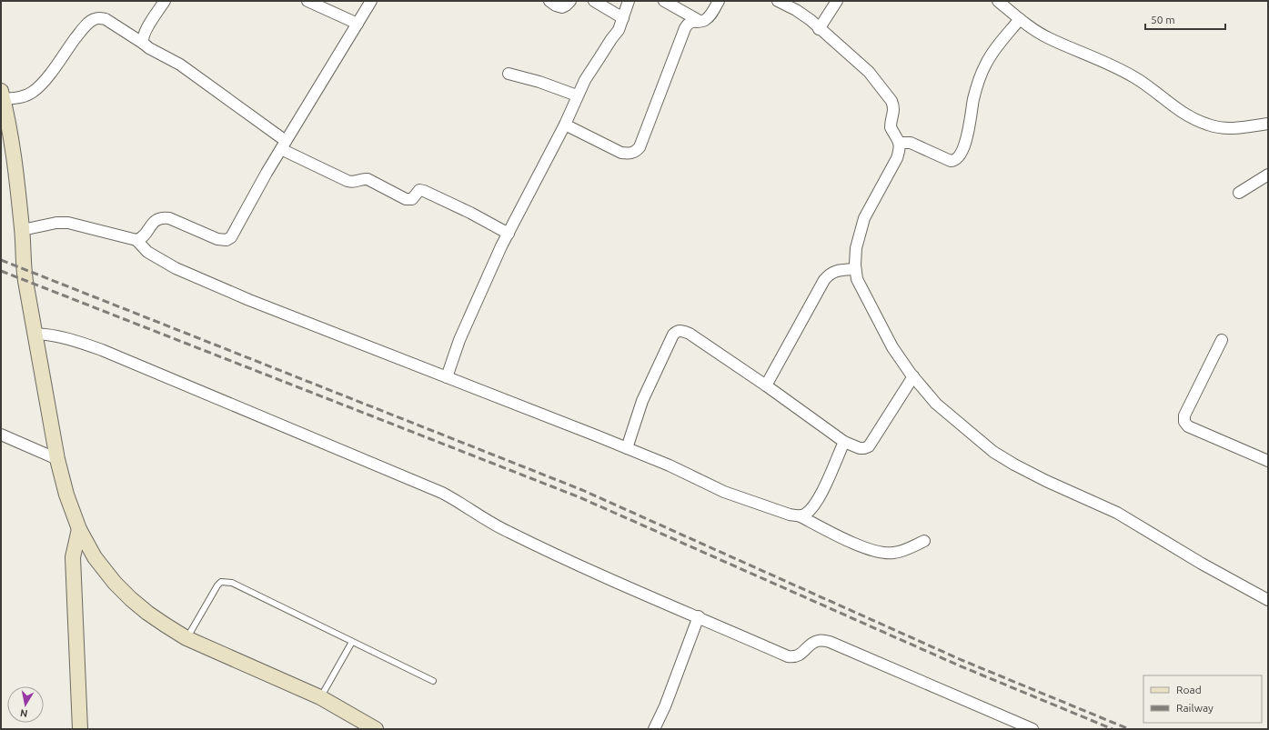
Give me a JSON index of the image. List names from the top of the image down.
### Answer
{
  "legend": ["Road", "Railway"],
  "scale_bar": "50 m",
  "north": "bottom"
}
